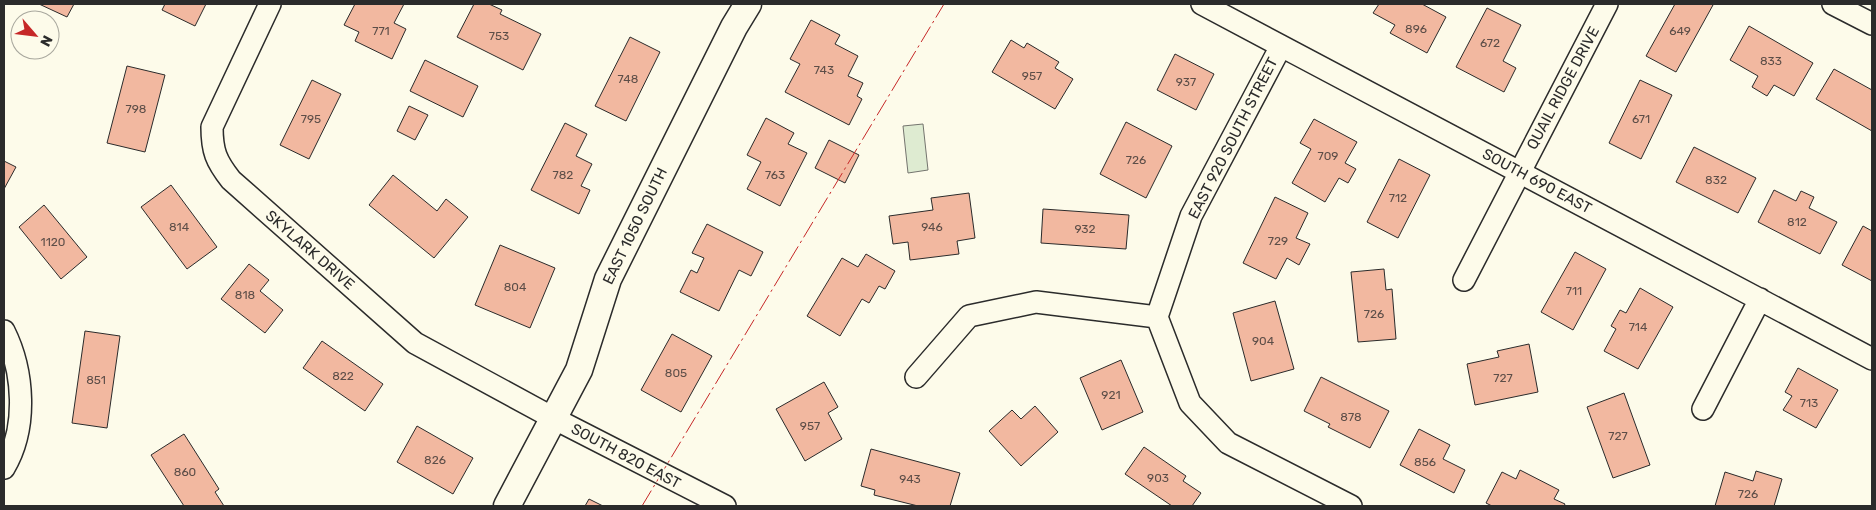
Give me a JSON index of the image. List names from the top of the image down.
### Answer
{
  "streets": {
    "street": [
      "QUAIL RIDGE DRIVE",
      "EAST 920 SOUTH STREET",
      "SOUTH 690 EAST",
      "EAST 1050 SOUTH",
      "SKYLARK DRIVE",
      "SOUTH 820 EAST"
    ]
  },
  "crossings": [
    ["QUAIL RIDGE DRIVE", "SOUTH 690 EAST"],
    ["EAST 920 SOUTH STREET", "SOUTH 690 EAST"],
    ["EAST 1050 SOUTH", "SKYLARK DRIVE"],
    ["EAST 1050 SOUTH", "SOUTH 820 EAST"],
    ["SKYLARK DRIVE", "SOUTH 820 EAST"]
  ],
  "house_numbers": [
    "896",
    "771",
    "649",
    "753",
    "672",
    "833",
    "743",
    "957",
    "748",
    "937",
    "798",
    "795",
    "671",
    "709",
    "726",
    "782",
    "763",
    "832",
    "712",
    "812",
    "814",
    "946",
    "932",
    "729",
    "1120",
    "804",
    "711",
    "818",
    "726",
    "714",
    "904",
    "805",
    "822",
    "727",
    "851",
    "921",
    "713",
    "878",
    "957",
    "727",
    "826",
    "856",
    "860",
    "903",
    "943",
    "726"
  ],
  "north": "bottom right"
}
